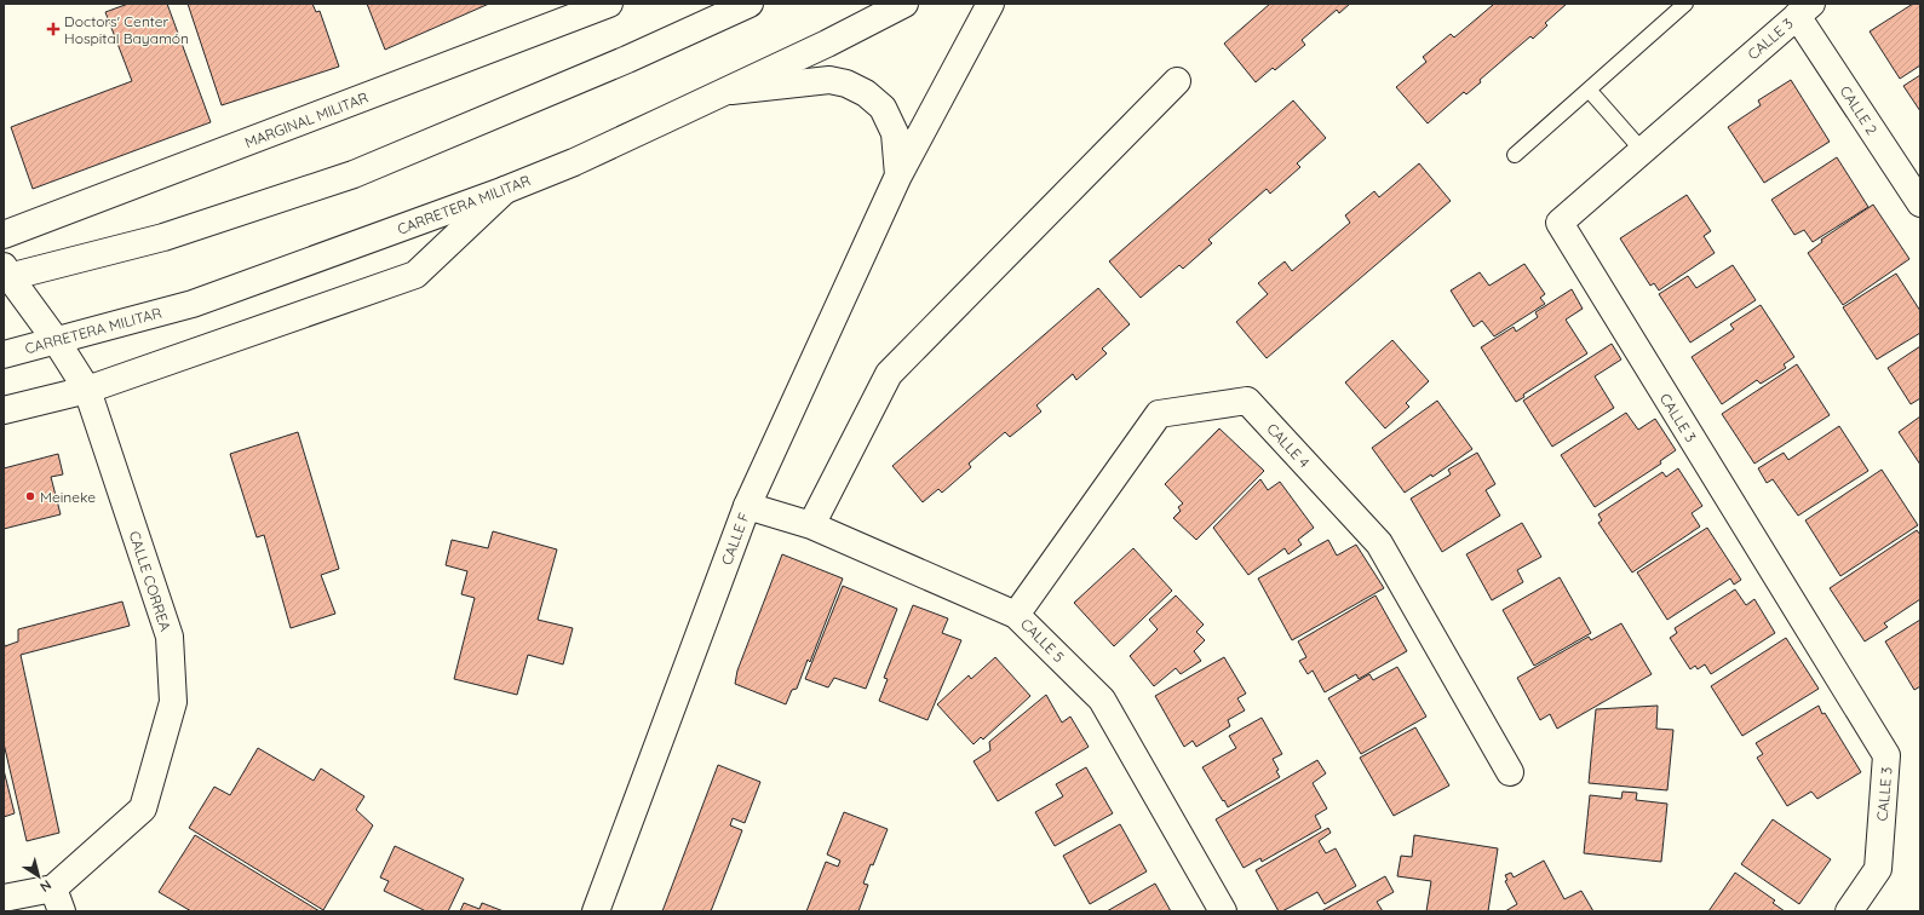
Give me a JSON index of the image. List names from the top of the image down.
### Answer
{
  "streets": {
    "street": [
      "CALLE 3",
      "CALLE 2",
      "MARGINAL MILITAR",
      "CARRETERA MILITAR",
      "CALLE 4",
      "CALLE F",
      "CALLE CORREA",
      "CALLE 5"
    ]
  },
  "crossings": [
    ["CALLE 3", "CALLE 2"],
    ["CARRETERA MILITAR", "CALLE CORREA"],
    ["CALLE 4", "CALLE 5"],
    ["CALLE F", "CALLE 5"]
  ],
  "places": {
    "health": ["Doctors' Center Hospital Bayamón"],
    "other": ["Meineke"]
  },
  "north": "bottom right"
}
